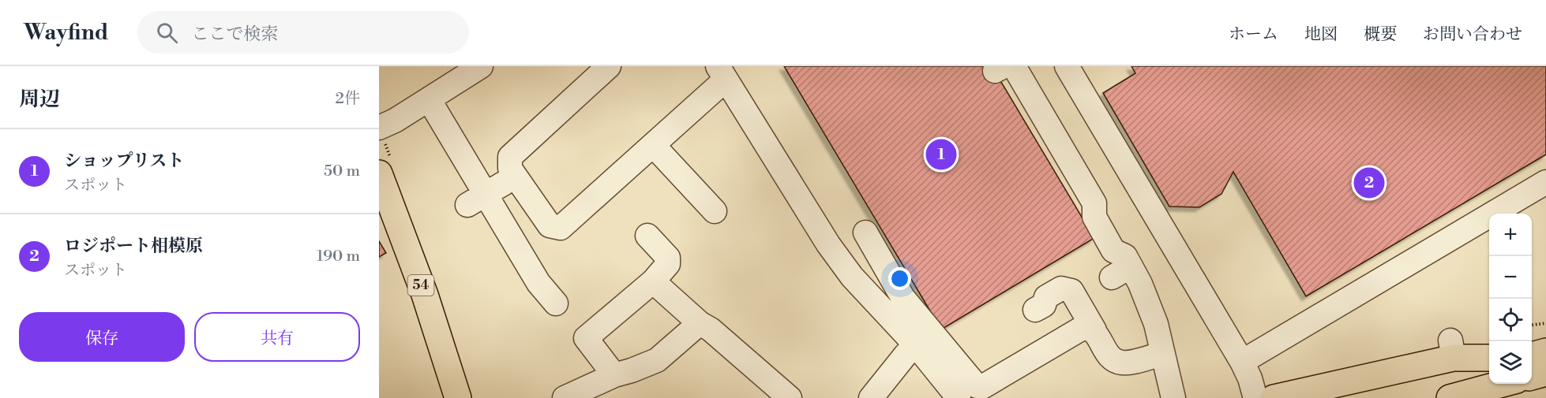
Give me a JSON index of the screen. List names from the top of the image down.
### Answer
{
  "streets": {
    "main road": ["54"]
  },
  "page": {
    "header": "Wayfind",
    "search": "ここで検索",
    "nav": [
      "ホーム",
      "地図",
      "概要",
      "お問い合わせ"
    ],
    "heading": ["周辺", "2件"],
    "list": [
      {
        "mark": "1",
        "name": "ショップリスト",
        "note": "スポット",
        "value": "50 m"
      },
      {
        "mark": "2",
        "name": "ロジポート相模原",
        "note": "スポット",
        "value": "190 m"
      }
    ],
    "pins": ["1", "2"],
    "map_buttons": ["+", "−"],
    "buttons": ["保存", "共有"]
  }
}
